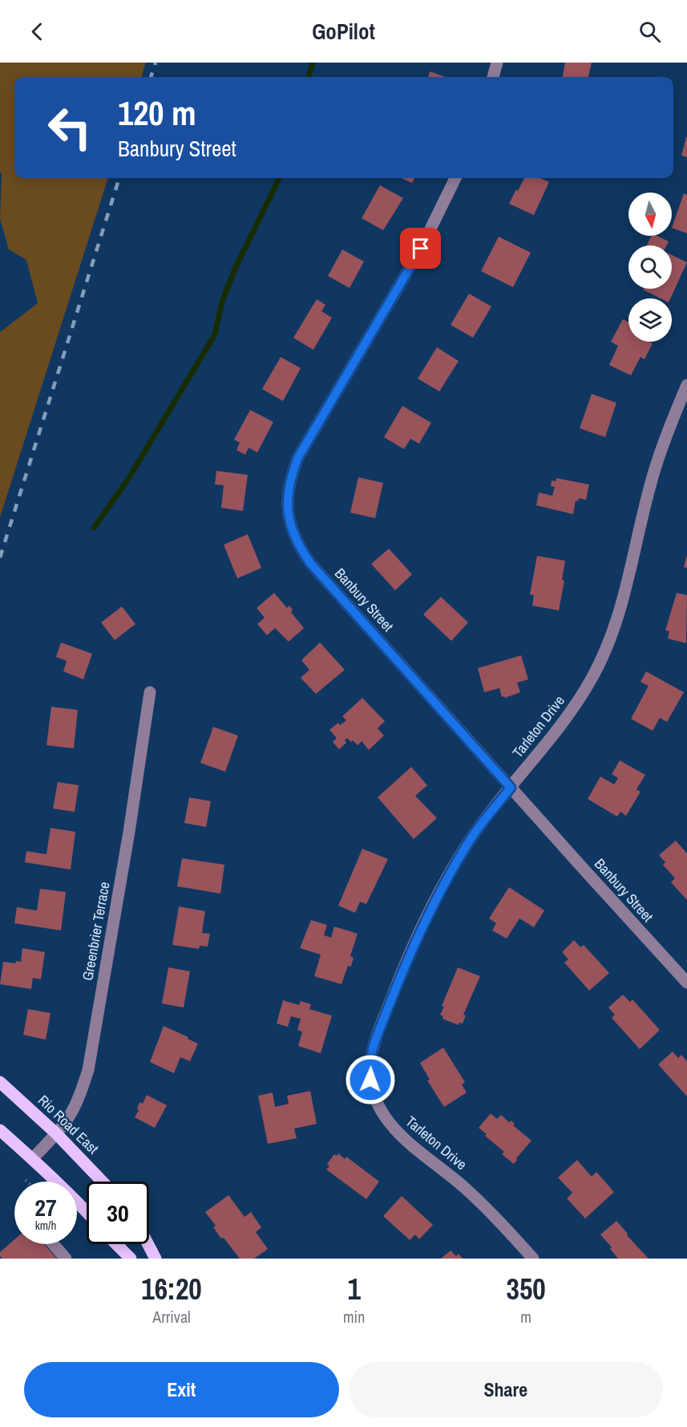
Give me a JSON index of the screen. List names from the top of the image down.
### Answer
{
  "streets": {
    "main road": ["Rio Road East"],
    "street": ["Banbury Street", "Tarleton Drive", "Greenbrier Terrace"]
  },
  "crossings": [
    ["Banbury Street", "Tarleton Drive"],
    ["Greenbrier Terrace", "Rio Road East"]
  ],
  "north": "bottom",
  "page": {
    "header": "GoPilot",
    "turn": ["120 m", "Banbury Street"],
    "speed": "27 km/h",
    "limit": "30",
    "eta": [
      "16:20",
      "Arrival",
      "1",
      "min",
      "350",
      "m"
    ],
    "buttons": ["Exit", "Share"]
  }
}
